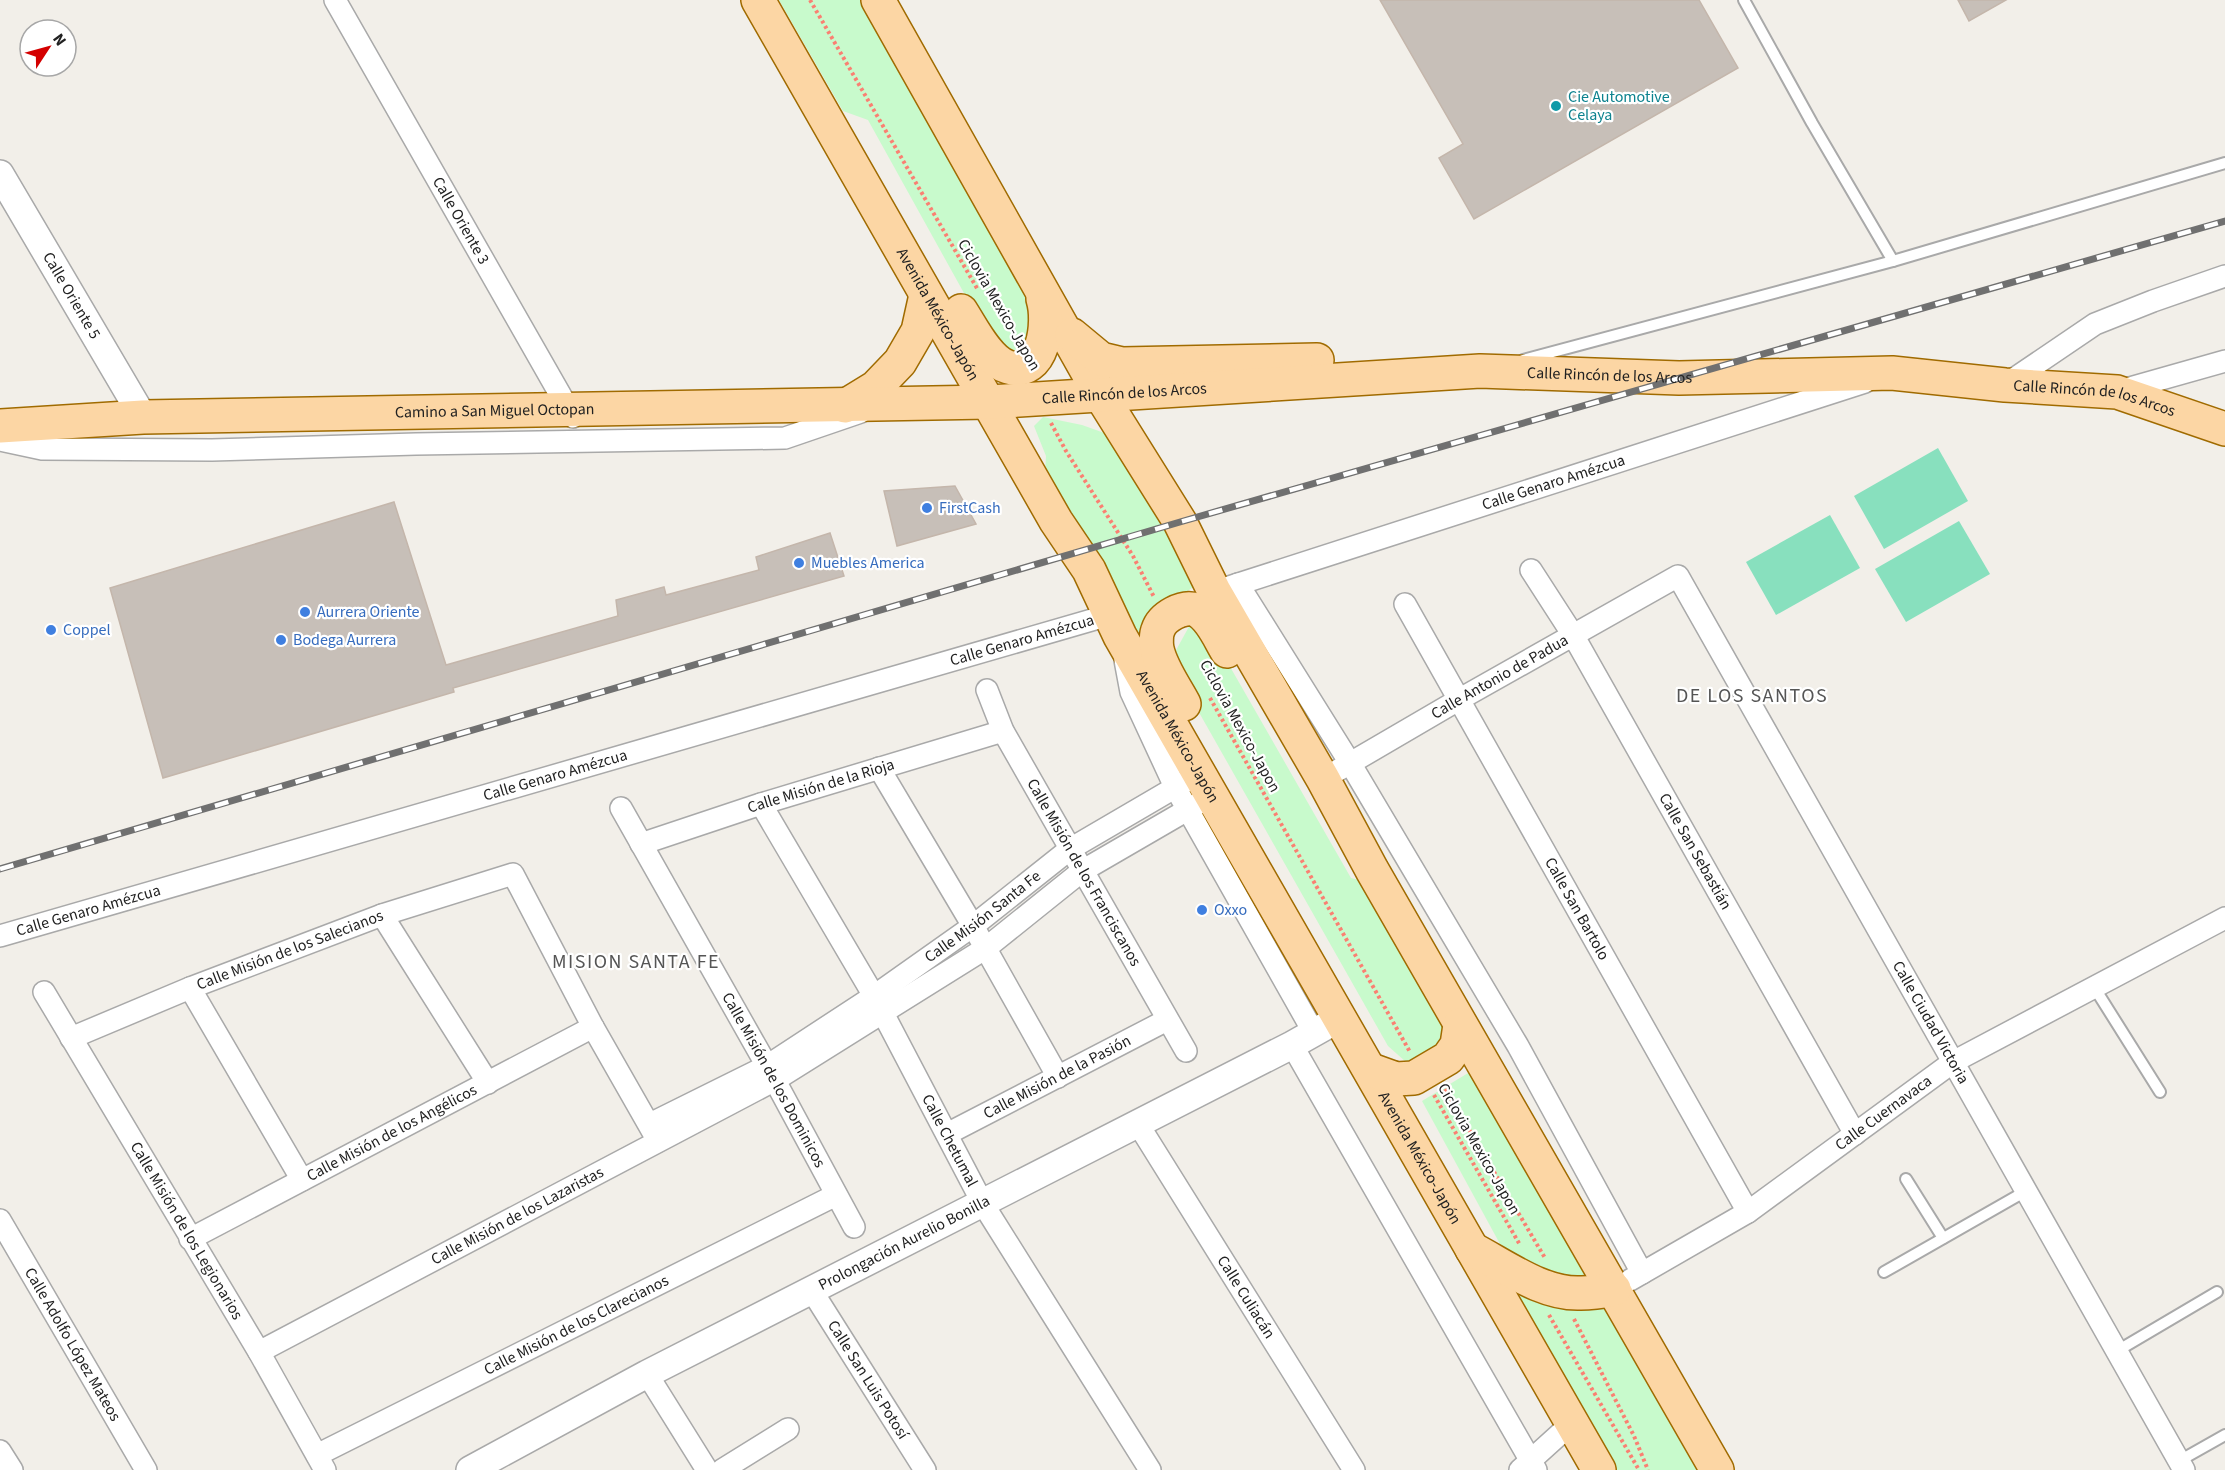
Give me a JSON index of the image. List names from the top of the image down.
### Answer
{
  "streets": {
    "main road": ["Avenida México-Japón", "Calle Rincón de los Arcos", "Camino a San Miguel Octopan"],
    "street": [
      "Calle Oriente 3",
      "Calle Oriente 5",
      "Calle Genaro Amézcua",
      "Calle Antonio de Padua",
      "Calle Misión de la Rioja",
      "Calle San Sebastián",
      "Calle Misión de los Franciscanos",
      "Calle San Bartolo",
      "Calle Misión Santa Fe",
      "Calle Misión de los Salecianos",
      "Calle Ciudad Victoria",
      "Calle Misión de la Pasión",
      "Calle Misión de los Dominicos",
      "Calle Cuernavaca",
      "Calle Misión de los Angélicos",
      "Calle Chetumal",
      "Calle Misión de los Lazaristas",
      "Calle Misión de los Legionarios",
      "Prolongación Aurelio Bonilla",
      "Calle Culiacán",
      "Calle Misión de los Clarecianos",
      "Calle Adolfo López Mateos",
      "Calle San Luis Potosí"
    ],
    "path": ["Ciclovia Mexico-Japon"]
  },
  "crossings": [
    ["Calle Oriente 3", "Camino a San Miguel Octopan"],
    ["Calle Oriente 5", "Camino a San Miguel Octopan"],
    ["Avenida México-Japón", "Calle Rincón de los Arcos"],
    ["Avenida México-Japón", "Camino a San Miguel Octopan"],
    ["Avenida México-Japón", "Calle Genaro Amézcua"],
    ["Avenida México-Japón", "Calle Misión Santa Fe"],
    ["Avenida México-Japón", "Prolongación Aurelio Bonilla"],
    ["Calle Rincón de los Arcos", "Camino a San Miguel Octopan"],
    ["Calle Rincón de los Arcos", "Calle Genaro Amézcua"],
    ["Calle Antonio de Padua", "Calle San Sebastián"],
    ["Calle Antonio de Padua", "Calle San Bartolo"],
    ["Calle Antonio de Padua", "Calle Ciudad Victoria"],
    ["Calle Misión de la Rioja", "Calle Misión de los Franciscanos"],
    ["Calle Misión de la Rioja", "Calle Misión de los Dominicos"],
    ["Calle Misión de la Rioja", "Calle Chetumal"],
    ["Calle San Sebastián", "Calle Cuernavaca"],
    ["Calle Misión de los Franciscanos", "Calle Misión Santa Fe"],
    ["Calle Misión de los Franciscanos", "Calle Misión de la Pasión"],
    ["Calle San Bartolo", "Calle Cuernavaca"],
    ["Calle Misión Santa Fe", "Calle Misión de los Dominicos"],
    ["Calle Misión Santa Fe", "Calle Chetumal"],
    ["Calle Misión Santa Fe", "Calle Misión de los Lazaristas"],
    ["Calle Misión de los Salecianos", "Calle Misión de los Angélicos"],
    ["Calle Misión de los Salecianos", "Calle Misión de los Legionarios"],
    ["Calle Ciudad Victoria", "Calle Cuernavaca"],
    ["Calle Misión de la Pasión", "Calle Chetumal"],
    ["Calle Misión de los Dominicos", "Calle Misión de los Lazaristas"],
    ["Calle Misión de los Dominicos", "Calle Misión de los Clarecianos"],
    ["Calle Misión de los Angélicos", "Calle Misión de los Legionarios"],
    ["Calle Chetumal", "Prolongación Aurelio Bonilla"],
    ["Calle Misión de los Lazaristas", "Calle Misión de los Legionarios"],
    ["Calle Misión de los Legionarios", "Calle Misión de los Clarecianos"],
    ["Prolongación Aurelio Bonilla", "Calle Culiacán"],
    ["Prolongación Aurelio Bonilla", "Calle San Luis Potosí"]
  ],
  "districts": ["DE LOS SANTOS", "MISION SANTA FE"],
  "places": [
    "Cie Automotive Celaya",
    "FirstCash",
    "Muebles America",
    "Aurrera Oriente",
    "Coppel",
    "Bodega Aurrera",
    "Oxxo"
  ],
  "north": "top right"
}
